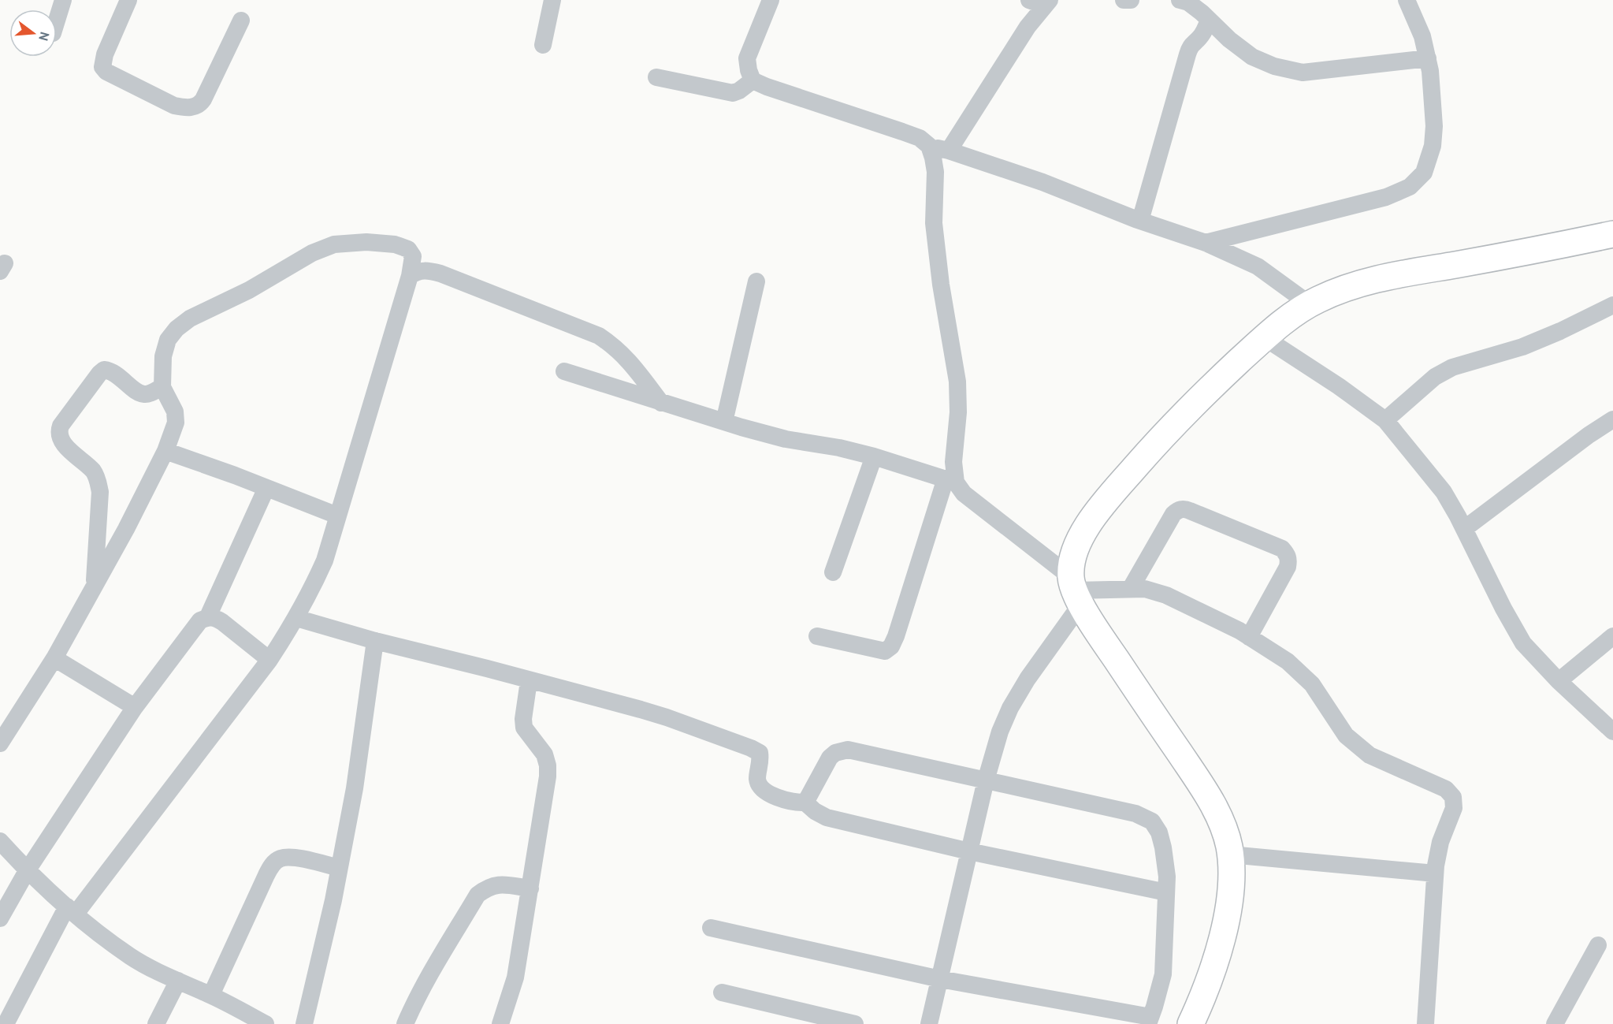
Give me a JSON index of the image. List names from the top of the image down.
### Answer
{
  "north": "right"
}
